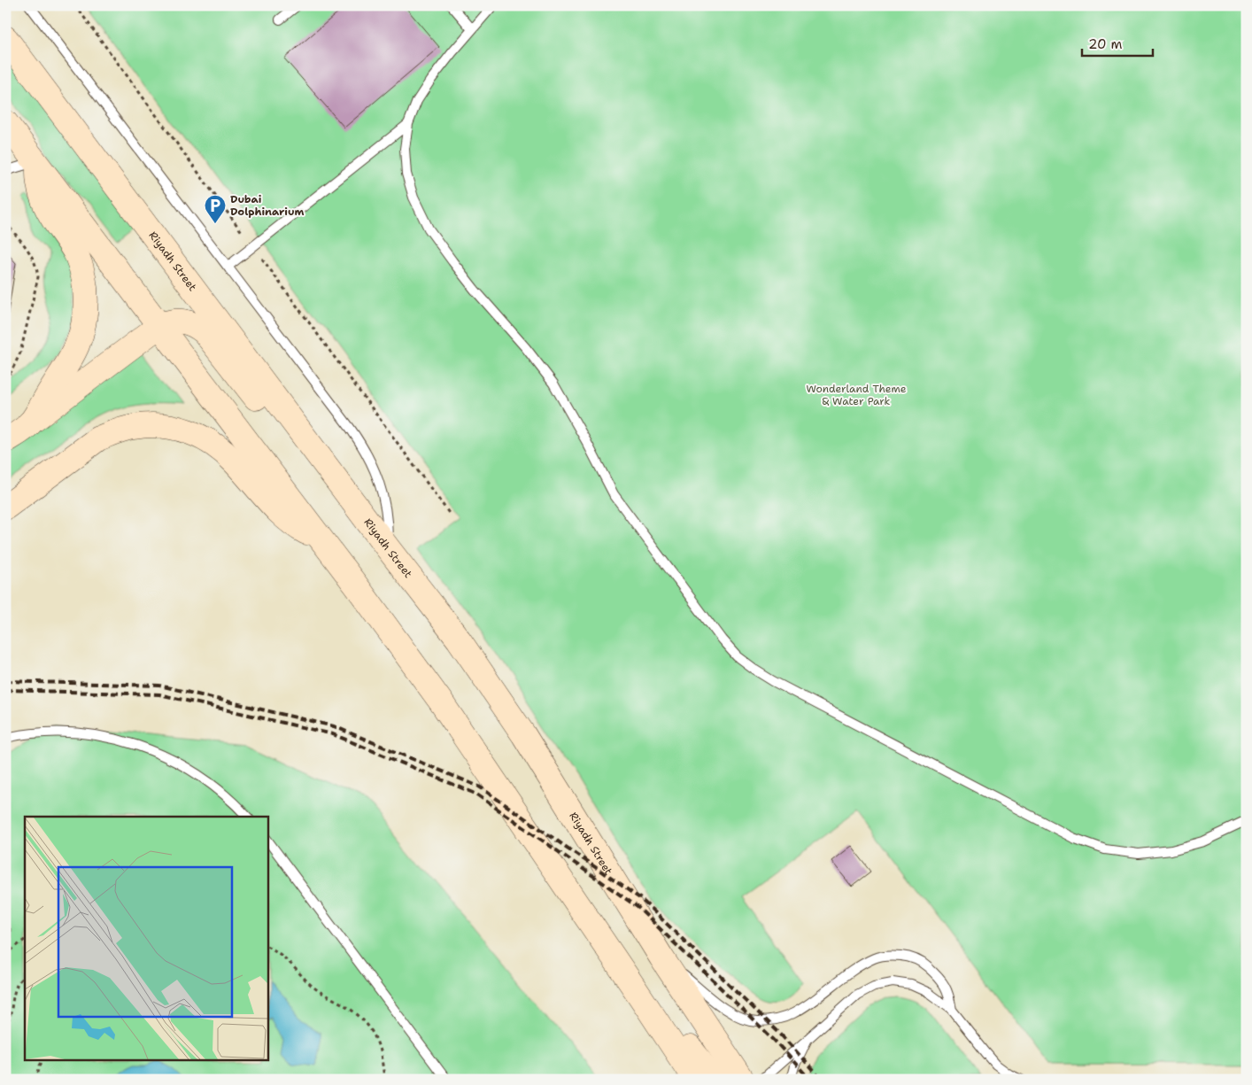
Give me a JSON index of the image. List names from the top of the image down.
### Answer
{
  "streets": {
    "main road": ["Riyadh Street"]
  },
  "parks": ["Wonderland Theme & Water Park"],
  "places": {
    "parking": ["Dubai Dolphinarium"]
  },
  "scale_bar": "20 m"
}
